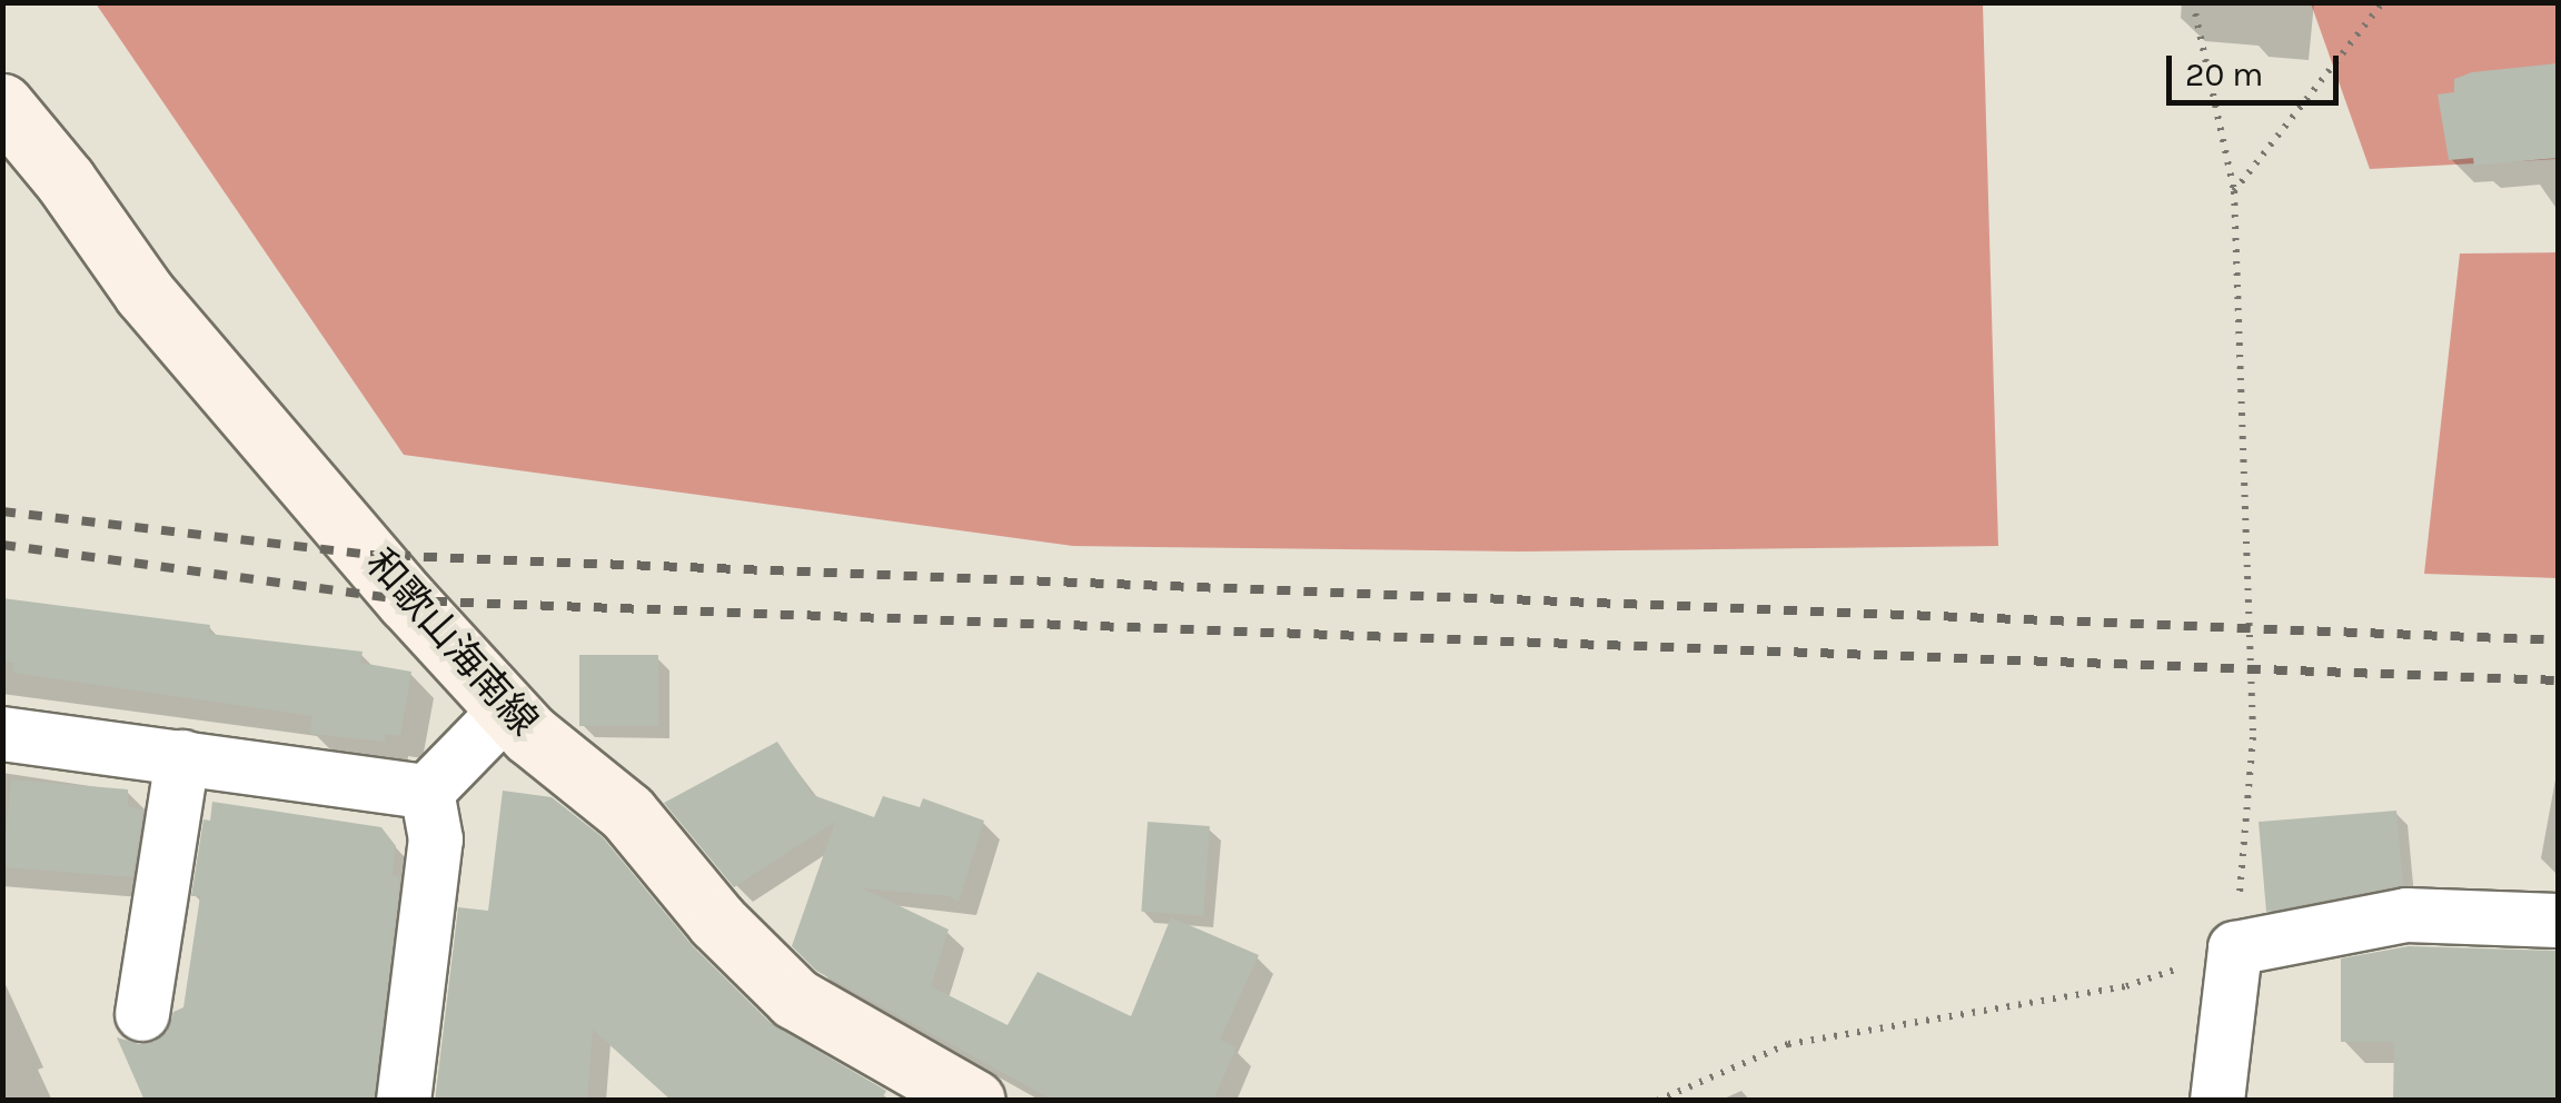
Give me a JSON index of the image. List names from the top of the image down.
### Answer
{
  "streets": {
    "main road": ["和歌山海南線"]
  },
  "scale_bar": "20 m"
}
